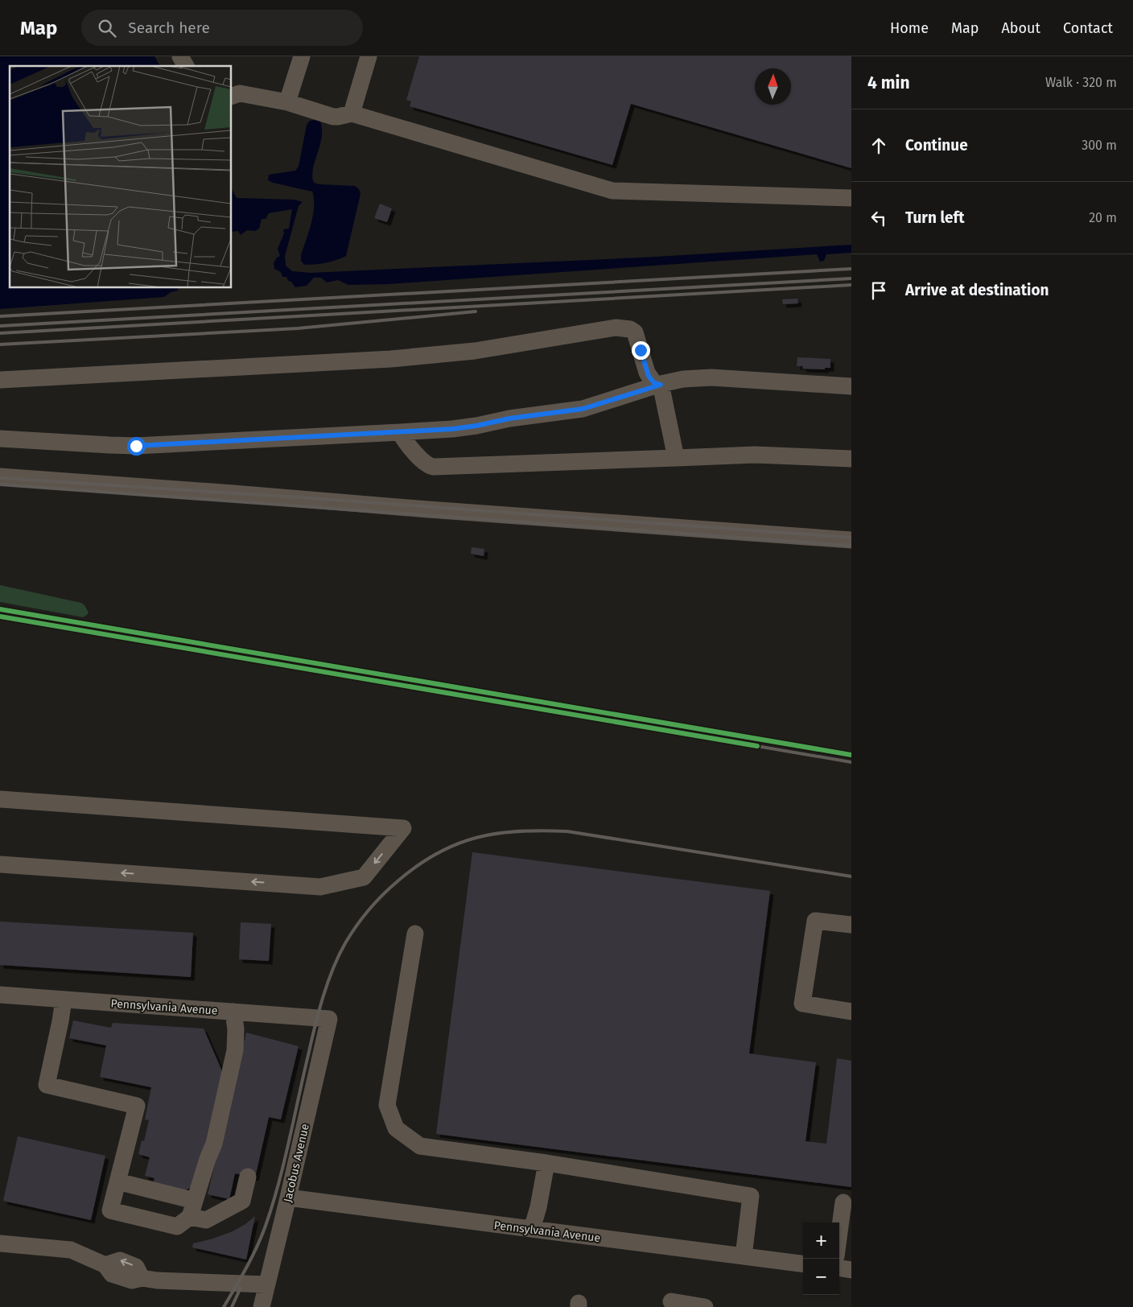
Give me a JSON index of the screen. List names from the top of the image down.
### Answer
{
  "streets": {
    "street": ["Pennsylvania Avenue", "Jacobus Avenue"]
  },
  "crossings": [
    ["Pennsylvania Avenue", "Jacobus Avenue"]
  ],
  "north": "top",
  "page": {
    "header": "Map",
    "search": "Search here",
    "nav": [
      "Home",
      "Map",
      "About",
      "Contact"
    ],
    "heading": ["4 min", "Walk · 320 m"],
    "list": [
      ["Continue", "300 m"],
      ["Turn left", "20 m"],
      "Arrive at destination"
    ],
    "map_buttons": ["+", "−"]
  }
}
